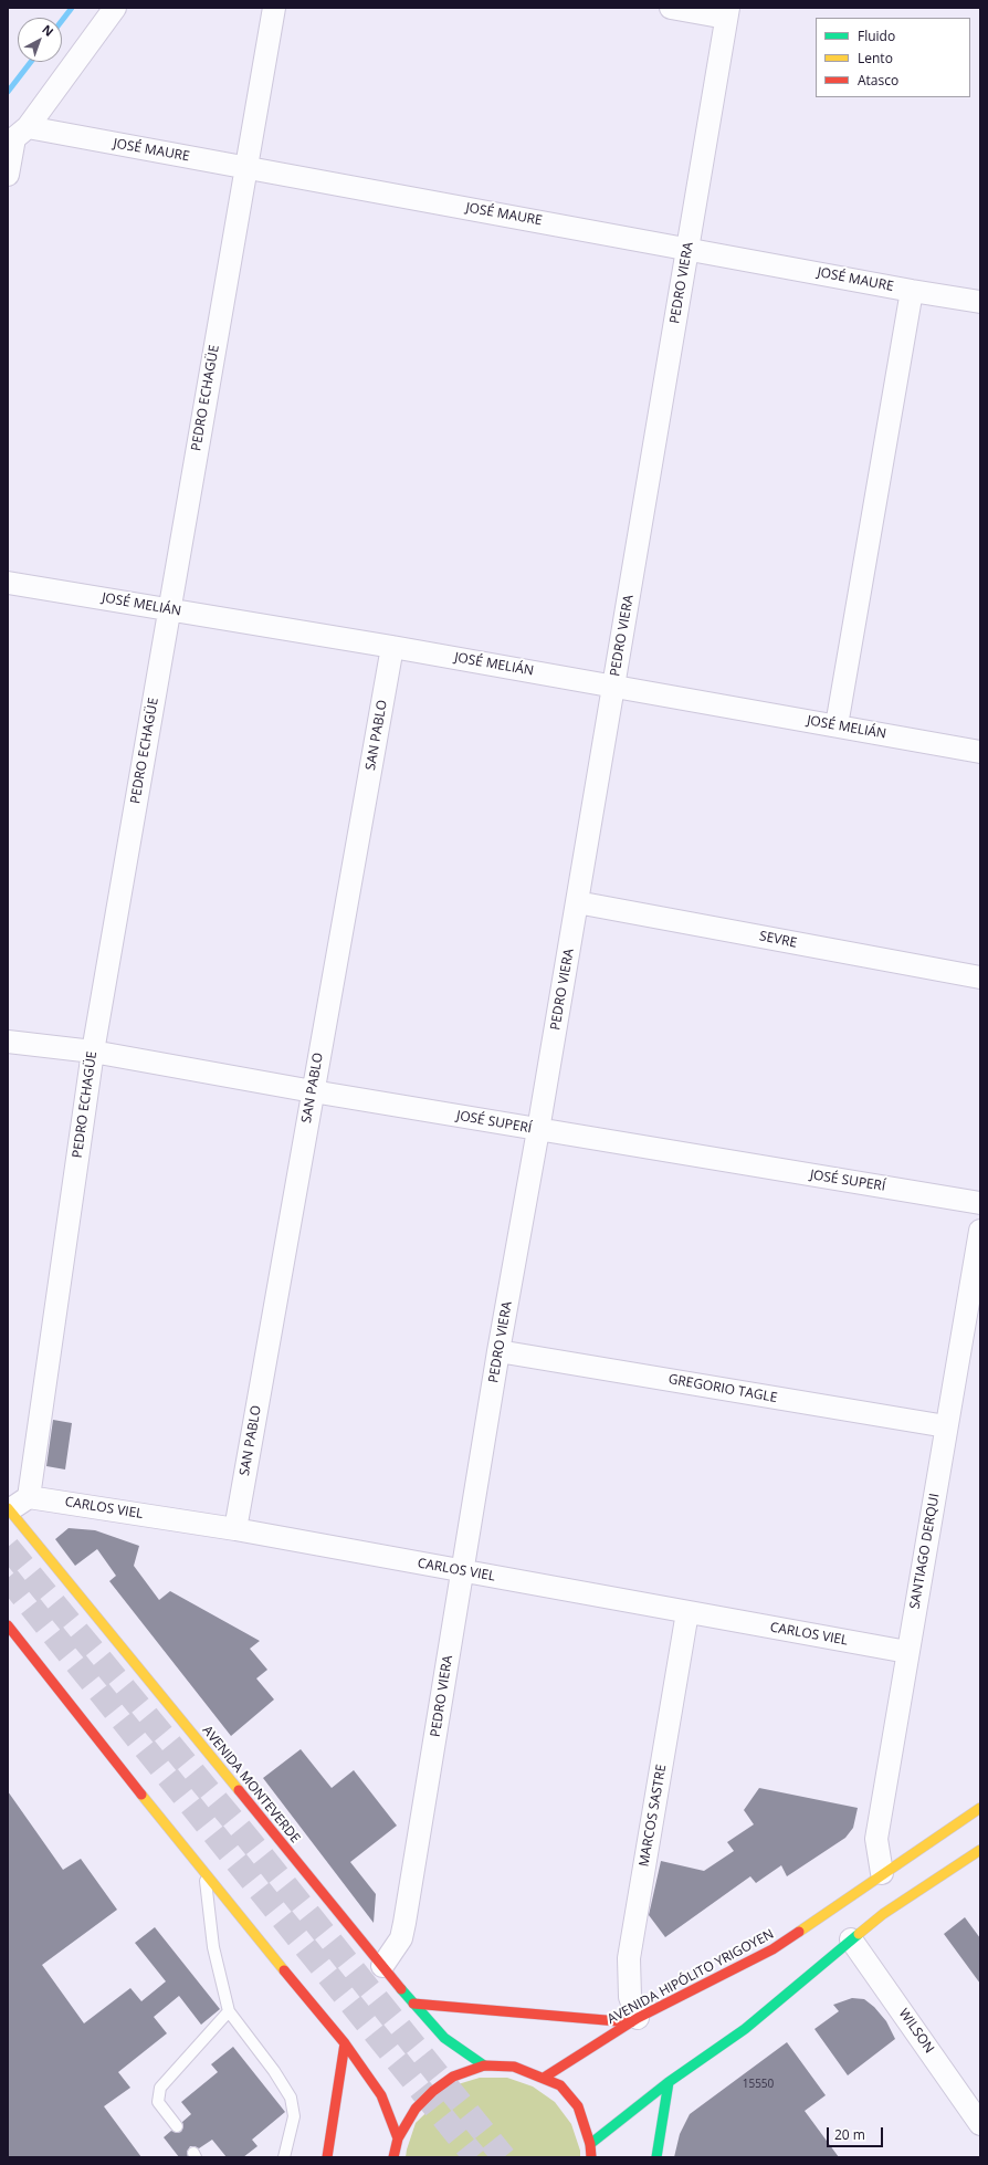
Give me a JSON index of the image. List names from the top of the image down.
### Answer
{
  "streets": {
    "main road": ["AVENIDA MONTEVERDE", "AVENIDA HIPÓLITO YRIGOYEN"],
    "street": [
      "JOSÉ MAURE",
      "PEDRO VIERA",
      "PEDRO ECHAGÜE",
      "JOSÉ MELIÁN",
      "SAN PABLO",
      "SEVRE",
      "JOSÉ SUPERÍ",
      "GREGORIO TAGLE",
      "CARLOS VIEL",
      "SANTIAGO DERQUI",
      "MARCOS SASTRE",
      "WILSON"
    ]
  },
  "crossings": [
    ["JOSÉ MAURE", "PEDRO VIERA"],
    ["JOSÉ MAURE", "PEDRO ECHAGÜE"],
    ["PEDRO VIERA", "JOSÉ MELIÁN"],
    ["PEDRO VIERA", "SEVRE"],
    ["PEDRO VIERA", "JOSÉ SUPERÍ"],
    ["PEDRO VIERA", "GREGORIO TAGLE"],
    ["PEDRO VIERA", "CARLOS VIEL"],
    ["PEDRO VIERA", "AVENIDA MONTEVERDE"],
    ["PEDRO ECHAGÜE", "JOSÉ MELIÁN"],
    ["PEDRO ECHAGÜE", "JOSÉ SUPERÍ"],
    ["PEDRO ECHAGÜE", "CARLOS VIEL"],
    ["JOSÉ MELIÁN", "SAN PABLO"],
    ["SAN PABLO", "JOSÉ SUPERÍ"],
    ["SAN PABLO", "CARLOS VIEL"],
    ["GREGORIO TAGLE", "SANTIAGO DERQUI"],
    ["CARLOS VIEL", "SANTIAGO DERQUI"],
    ["CARLOS VIEL", "MARCOS SASTRE"],
    ["SANTIAGO DERQUI", "AVENIDA HIPÓLITO YRIGOYEN"],
    ["MARCOS SASTRE", "AVENIDA HIPÓLITO YRIGOYEN"]
  ],
  "house_numbers": ["15550"],
  "legend": ["Fluido", "Lento", "Atasco"],
  "scale_bar": "20 m",
  "north": "top right"
}
